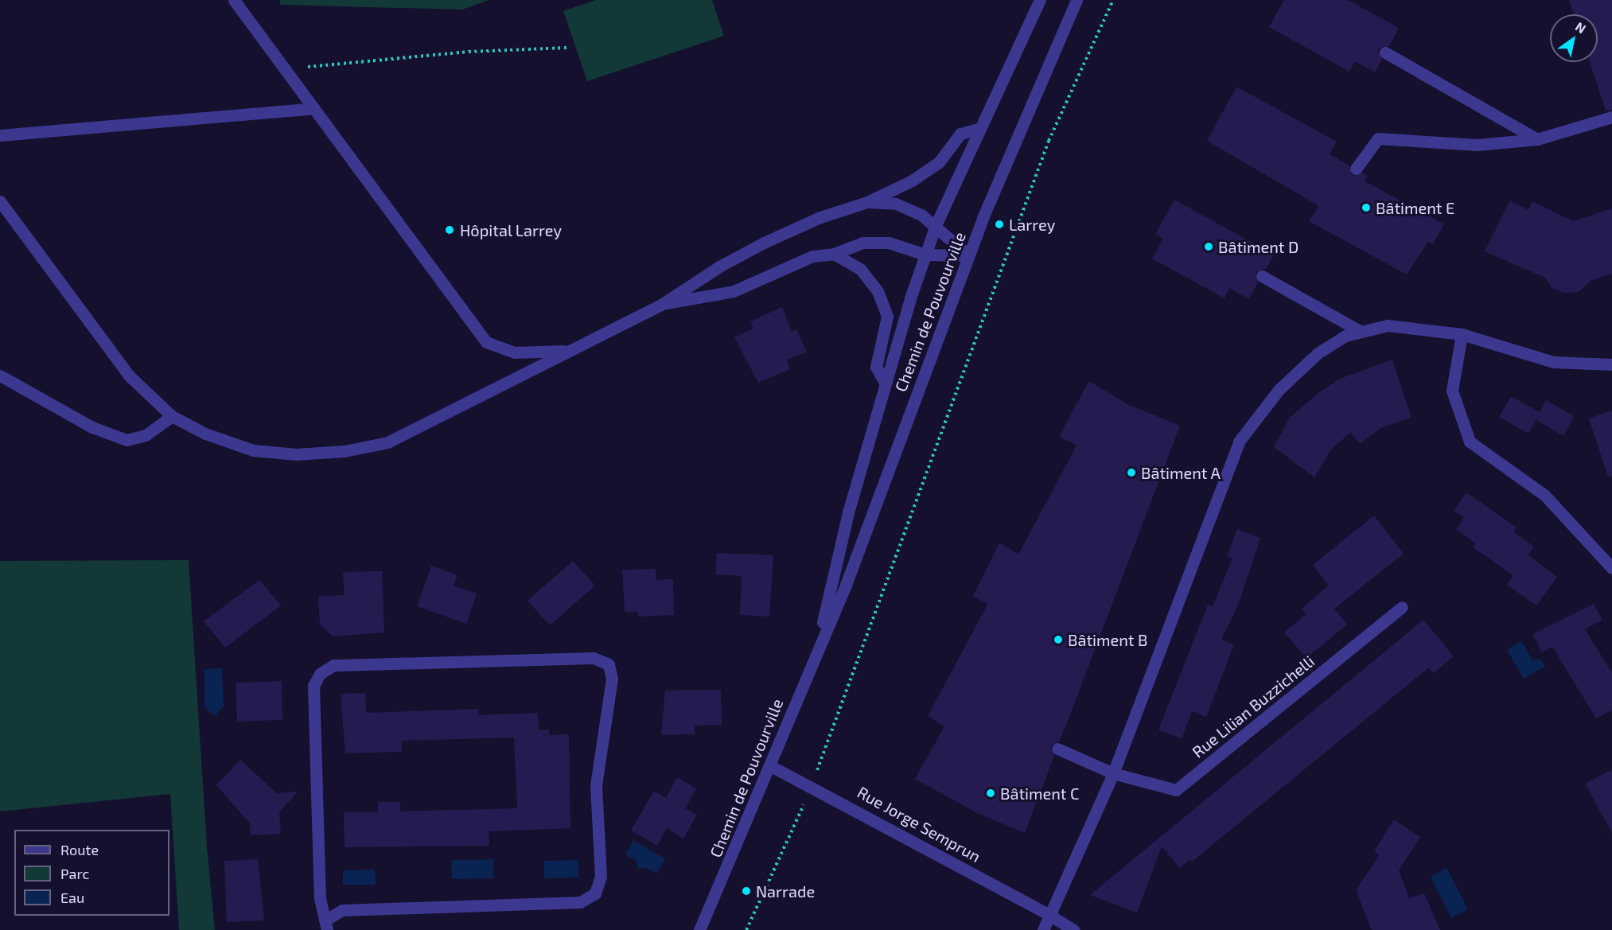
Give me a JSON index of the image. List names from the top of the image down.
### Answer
{
  "streets": {
    "street": ["Chemin de Pouvourville", "Rue Lilian Buzzichelli", "Rue Jorge Semprun"]
  },
  "crossings": [
    ["Chemin de Pouvourville", "Rue Jorge Semprun"]
  ],
  "places": [
    "Bâtiment E",
    "Larrey",
    "Hôpital Larrey",
    "Bâtiment D",
    "Bâtiment A",
    "Bâtiment B",
    "Bâtiment C",
    "Narrade"
  ],
  "legend": ["Route", "Parc", "Eau"],
  "north": "top right"
}
